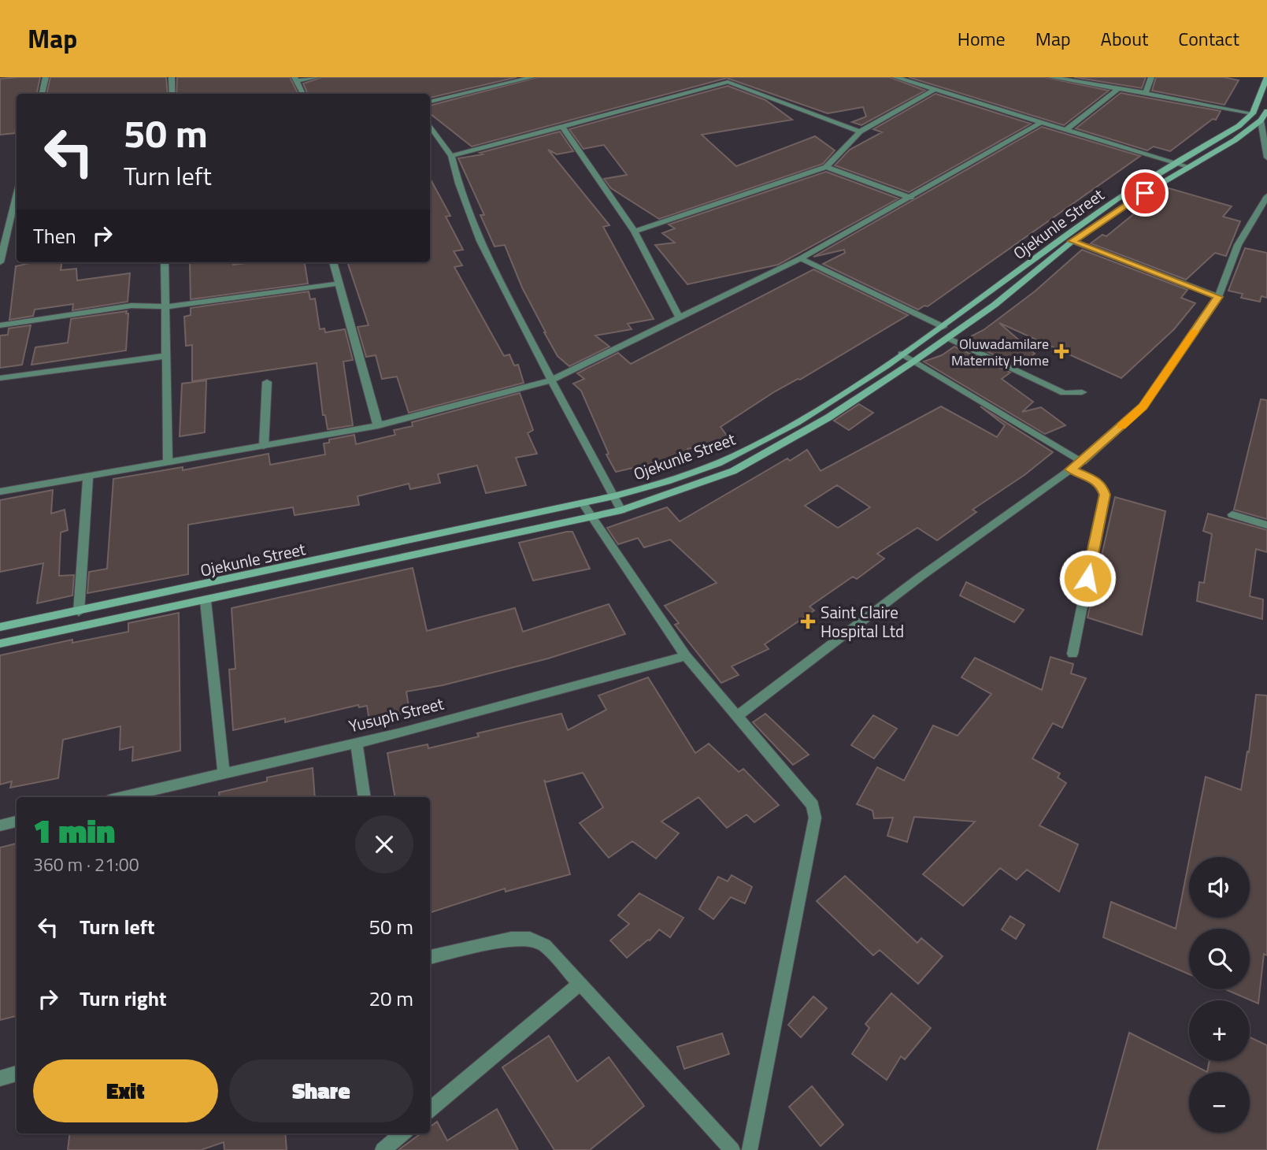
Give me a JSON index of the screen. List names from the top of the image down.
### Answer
{
  "streets": {
    "street": ["Ojekunle Street", "Yusuph Street"]
  },
  "places": {
    "health": ["Oluwadamilare Maternity Home", "Saint Claire Hospital Ltd"]
  },
  "page": {
    "header": "Map",
    "nav": [
      "Home",
      "Map",
      "About",
      "Contact"
    ],
    "turn": ["50 m", "Turn left"],
    "then": "Then",
    "heading": ["1 min", "360 m · 21:00"],
    "map_buttons": ["+", "−"],
    "list": [
      {
        "name": "Turn left",
        "value": "50 m"
      },
      {
        "name": "Turn right",
        "value": "20 m"
      }
    ],
    "buttons": ["Exit", "Share"]
  }
}
